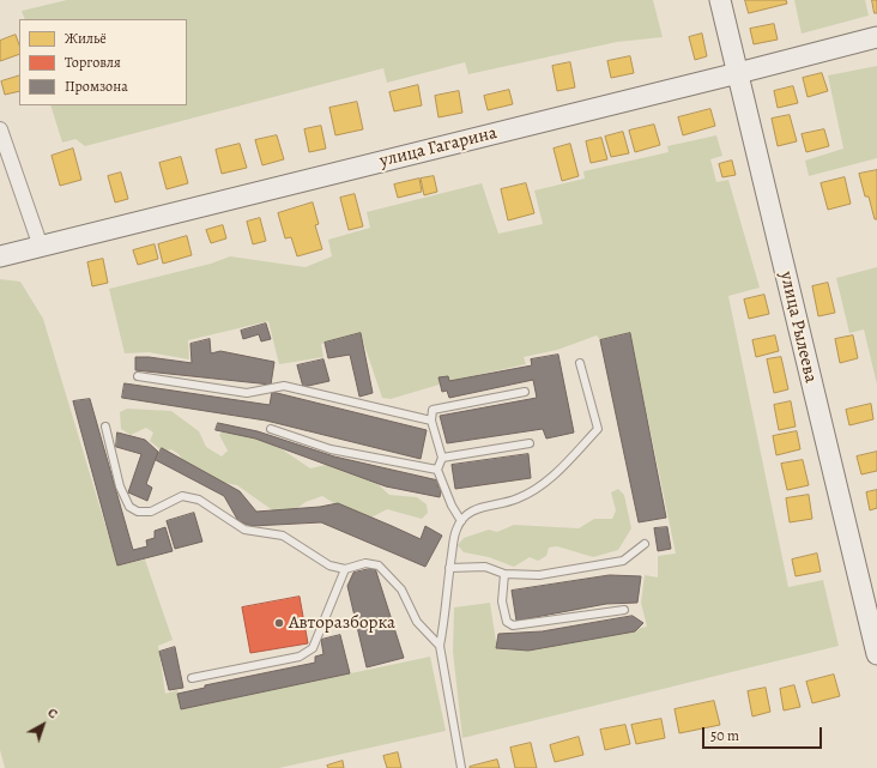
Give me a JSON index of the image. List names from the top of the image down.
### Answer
{
  "streets": {
    "street": ["улица Гагарина", "улица Рылеева"]
  },
  "crossings": [
    ["улица Гагарина", "улица Рылеева"]
  ],
  "places": ["Авторазборка"],
  "legend": ["Жильё", "Торговля", "Промзона"],
  "scale_bar": "50 m",
  "north": "top right"
}
